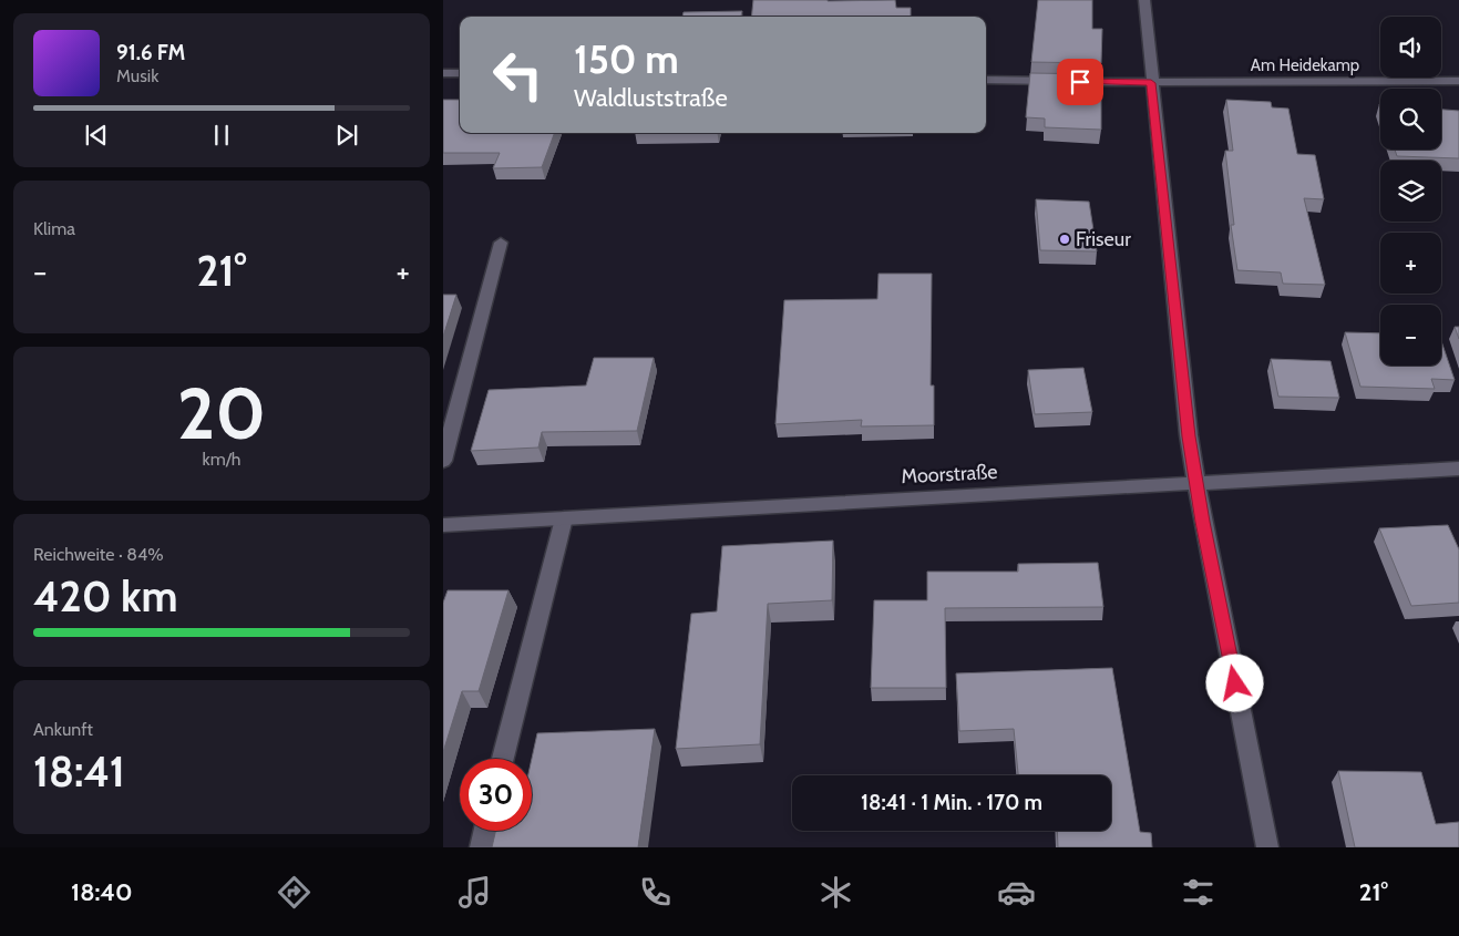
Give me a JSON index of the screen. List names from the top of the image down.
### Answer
{
  "streets": {
    "street": ["Am Heidekamp", "Moorstraße"]
  },
  "places": ["Friseur"],
  "page": {
    "map_buttons": ["+", "−"],
    "turn": ["150 m", "Waldluststraße"],
    "song": ["91.6 FM", "Musik"],
    "tile": [
      "Klima",
      ["20", "km/h"],
      ["Reichweite · 84%", "420 km"],
      ["Ankunft", "18:41"]
    ],
    "heat": ["−", "21°", "+"],
    "limit": "30",
    "trip": "18:41 · 1 Min. · 170 m",
    "tabs": ["18:40", "21°"]
  }
}
